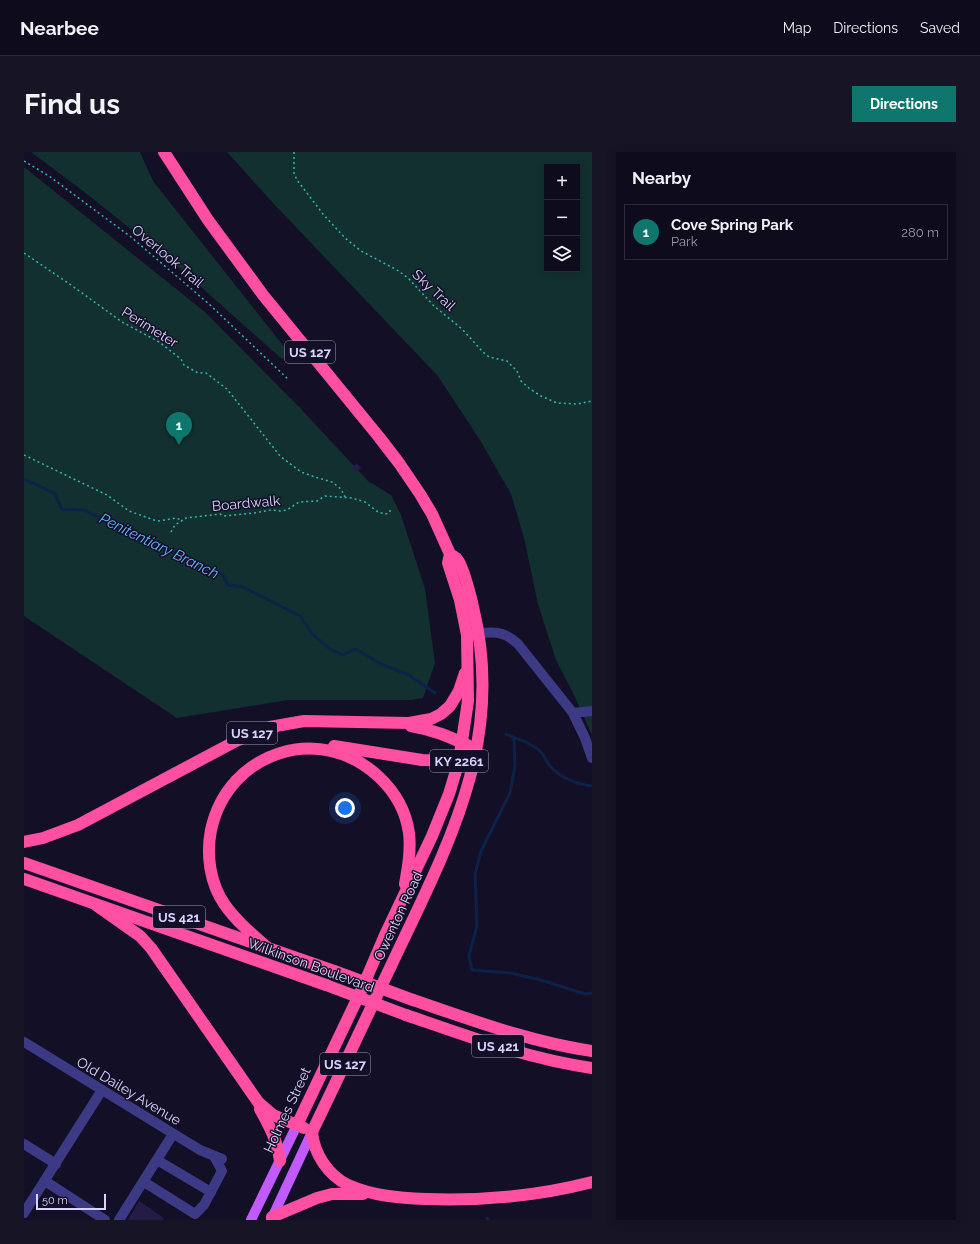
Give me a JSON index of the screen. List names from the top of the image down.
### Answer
{
  "streets": {
    "highway": [
      "US 127",
      "KY 2261",
      "Owenton Road",
      "US 421",
      "Wilkinson Boulevard",
      "Holmes Street"
    ],
    "street": ["Old Dailey Avenue"],
    "path": [
      "Overlook Trail",
      "Sky Trail",
      "Perimeter",
      "Boardwalk"
    ]
  },
  "crossings": [
    ["Perimeter", "Boardwalk"],
    ["US 127", "KY 2261"],
    ["US 127", "Owenton Road"],
    ["KY 2261", "Holmes Street"]
  ],
  "water": ["Penitentiary Branch"],
  "scale_bar": "50 m",
  "page": {
    "header": "Nearbee",
    "nav": ["Map", "Directions", "Saved"],
    "buttons": "Directions",
    "title": "Find us",
    "heading": "Nearby",
    "map_buttons": ["+", "−"],
    "list": [
      {
        "mark": "1",
        "name": "Cove Spring Park",
        "note": "Park",
        "value": "280 m"
      }
    ],
    "pins": "1",
    "scale": "50 m"
  }
}
